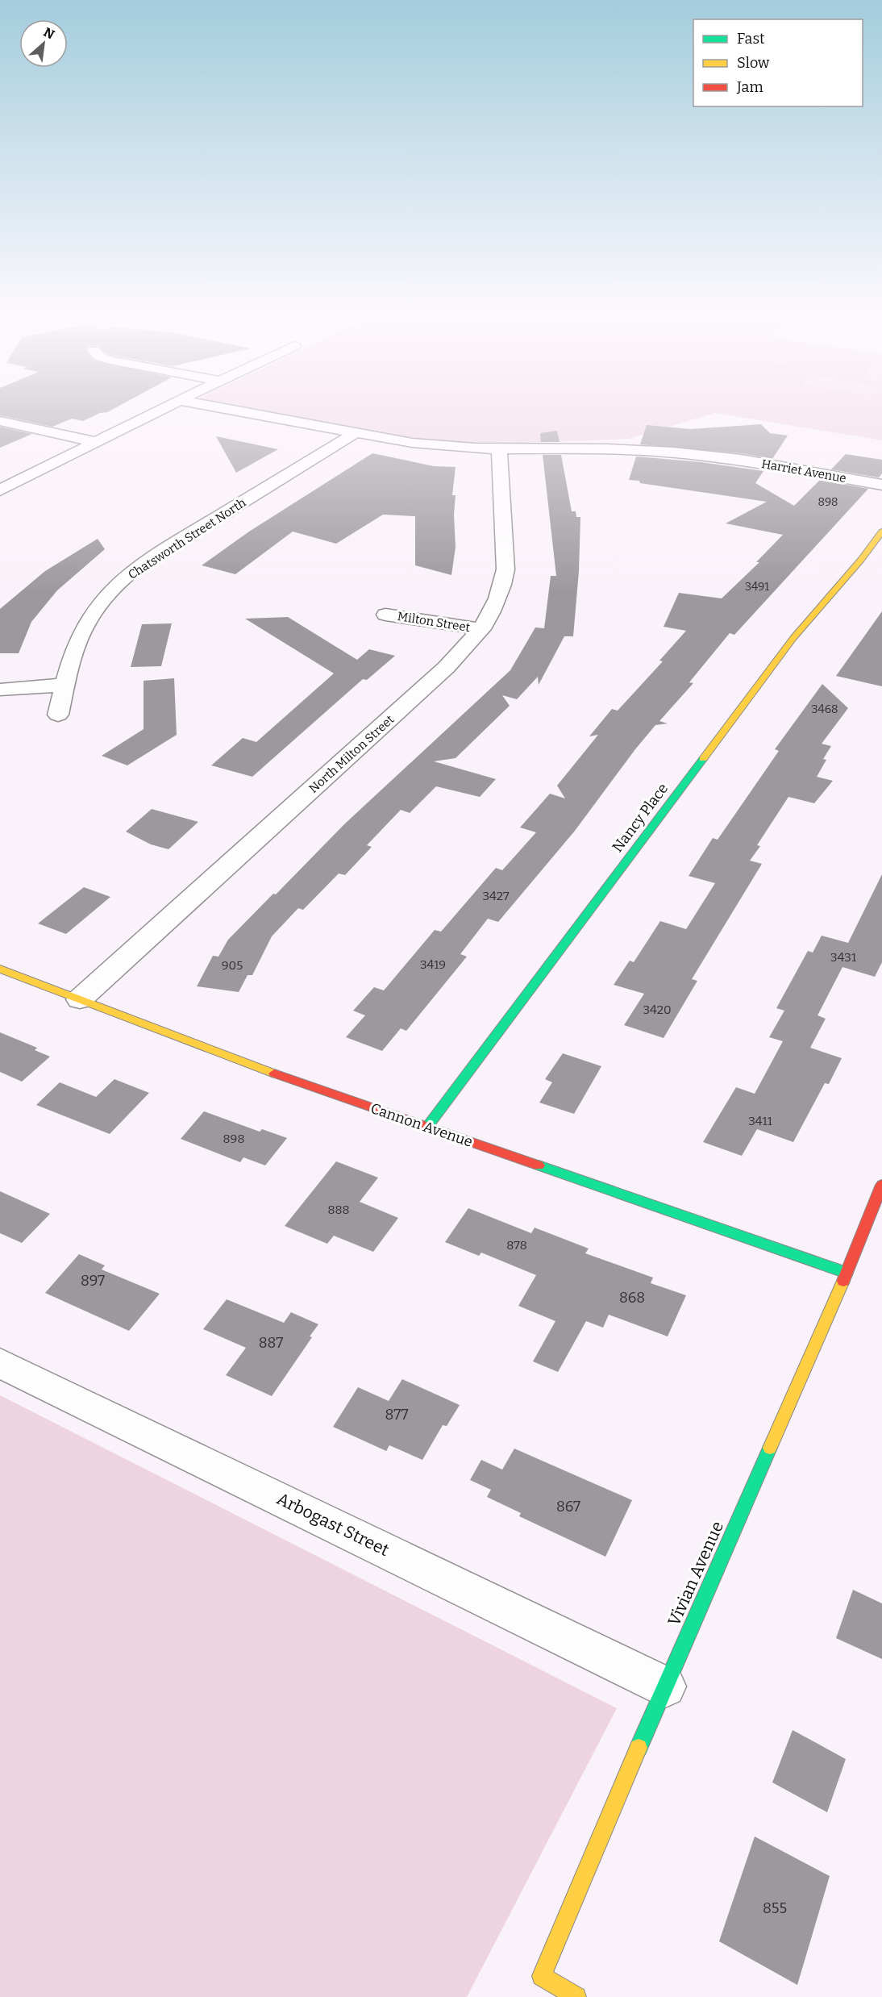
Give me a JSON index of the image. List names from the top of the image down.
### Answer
{
  "streets": {
    "street": [
      "Harriet Avenue",
      "Chatsworth Street North",
      "Milton Street",
      "North Milton Street",
      "Nancy Place",
      "Cannon Avenue",
      "Arbogast Street",
      "Vivian Avenue"
    ]
  },
  "crossings": [
    ["Harriet Avenue", "Chatsworth Street North"],
    ["Harriet Avenue", "North Milton Street"],
    ["Milton Street", "North Milton Street"],
    ["North Milton Street", "Cannon Avenue"],
    ["Nancy Place", "Cannon Avenue"],
    ["Cannon Avenue", "Vivian Avenue"],
    ["Arbogast Street", "Vivian Avenue"]
  ],
  "house_numbers": [
    "898",
    "3491",
    "3468",
    "3427",
    "3431",
    "3419",
    "905",
    "3420",
    "3411",
    "898",
    "888",
    "878",
    "897",
    "868",
    "887",
    "877",
    "867",
    "855"
  ],
  "legend": ["Fast", "Slow", "Jam"],
  "north": "top right"
}
